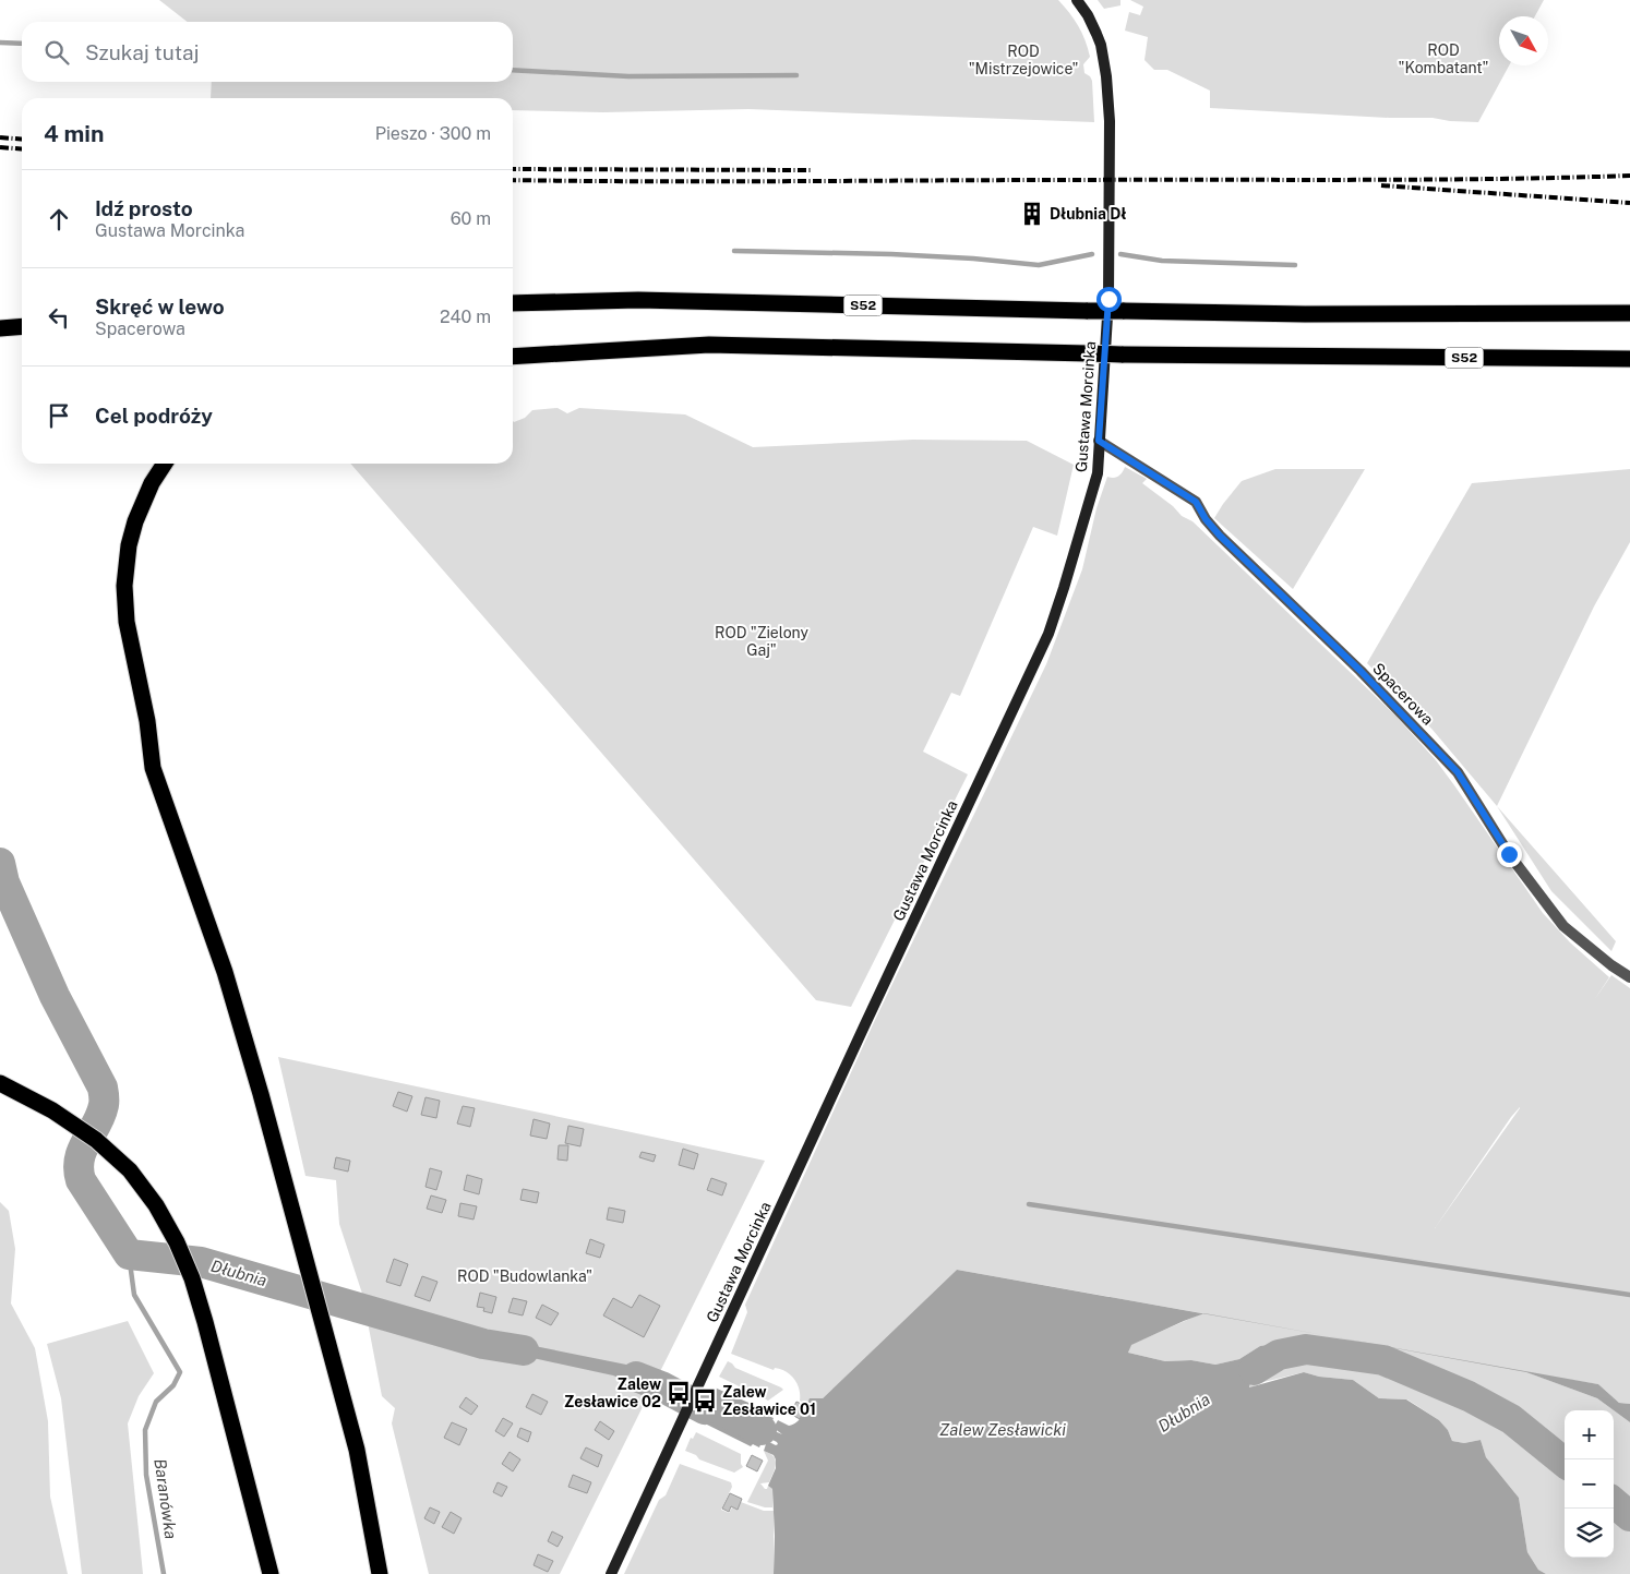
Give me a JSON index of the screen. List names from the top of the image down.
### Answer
{
  "streets": {
    "highway": ["S52"],
    "street": ["Gustawa Morcinka", "Spacerowa"]
  },
  "crossings": [
    ["Gustawa Morcinka", "Spacerowa"]
  ],
  "water": ["Dłubnia", "Zalew Zesławicki", "Baranówka"],
  "parks": [
    "ROD \"Kombatant\"",
    "ROD \"Mistrzejowice\"",
    "ROD \"Zielony Gaj\"",
    "ROD \"Budowlanka\""
  ],
  "places": {
    "building": ["Dłubnia Dł"],
    "bus stop": ["Zalew Zesławice 02", "Zalew Zesławice 01"]
  },
  "north": "bottom right",
  "page": {
    "search": "Szukaj tutaj",
    "heading": ["4 min", "Pieszo · 300 m"],
    "list": [
      ["Idź prosto", "Gustawa Morcinka", "60 m"],
      ["Skręć w lewo", "Spacerowa", "240 m"],
      "Cel podróży"
    ],
    "map_buttons": ["+", "−"]
  }
}
